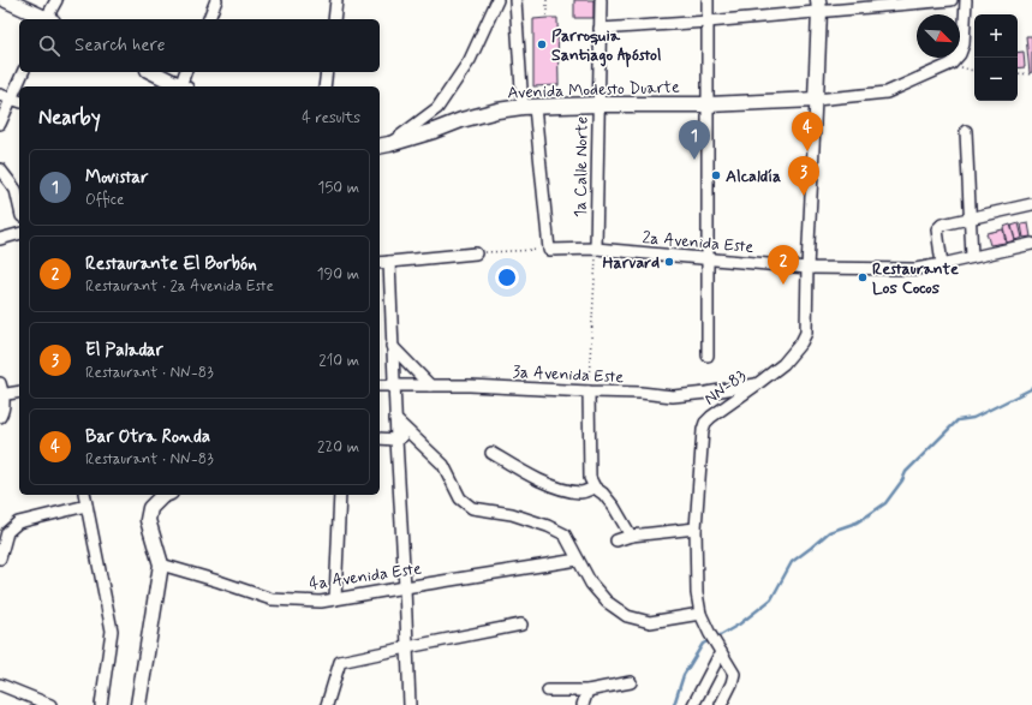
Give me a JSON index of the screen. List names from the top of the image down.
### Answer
{
  "streets": {
    "main road": ["Avenida Modesto Duarte"],
    "street": [
      "1a Calle Norte",
      "2a Avenida Este",
      "3a Avenida Este",
      "NN-83",
      "4a Avenida Este"
    ]
  },
  "crossings": [
    ["Avenida Modesto Duarte", "1a Calle Norte"],
    ["Avenida Modesto Duarte", "NN-83"],
    ["1a Calle Norte", "2a Avenida Este"],
    ["2a Avenida Este", "NN-83"],
    ["3a Avenida Este", "NN-83"]
  ],
  "places": [
    "Parroquia Santiago Apóstol",
    "Alcaldía",
    "Harvard",
    "Restaurante Los Cocos"
  ],
  "north": "bottom right",
  "page": {
    "map_buttons": ["+", "−"],
    "search": "Search here",
    "heading": ["Nearby", "4 results"],
    "pins": [
      "4",
      "1",
      "3",
      "2"
    ],
    "list": [
      {
        "mark": "1",
        "name": "Movistar",
        "note": "Office",
        "value": "150 m"
      },
      {
        "mark": "2",
        "name": "Restaurante El Borbón",
        "note": "Restaurant · 2a Avenida Este",
        "value": "190 m"
      },
      {
        "mark": "3",
        "name": "El Paladar",
        "note": "Restaurant · NN-83",
        "value": "210 m"
      },
      {
        "mark": "4",
        "name": "Bar Otra Ronda",
        "note": "Restaurant · NN-83",
        "value": "220 m"
      }
    ]
  }
}
